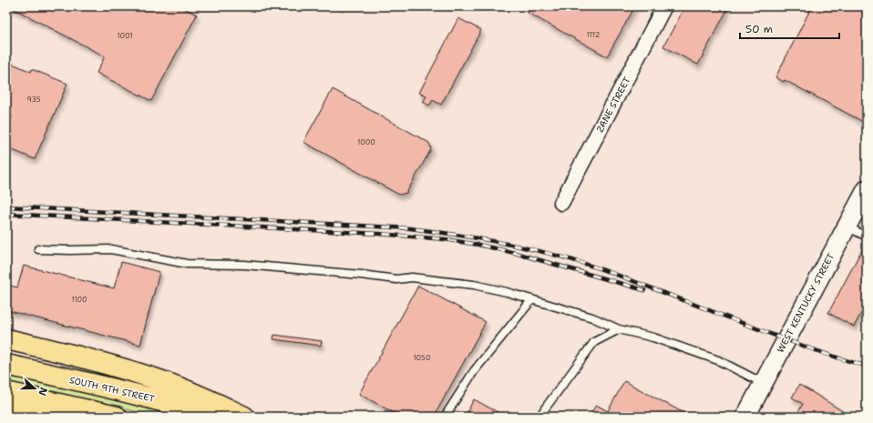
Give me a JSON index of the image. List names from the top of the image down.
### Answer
{
  "streets": {
    "main road": ["SOUTH 9TH STREET"],
    "street": ["ZANE STREET", "WEST KENTUCKY STREET"]
  },
  "house_numbers": [
    "1112",
    "1001",
    "935",
    "1000",
    "1100",
    "1050"
  ],
  "scale_bar": "50 m",
  "north": "right"
}
